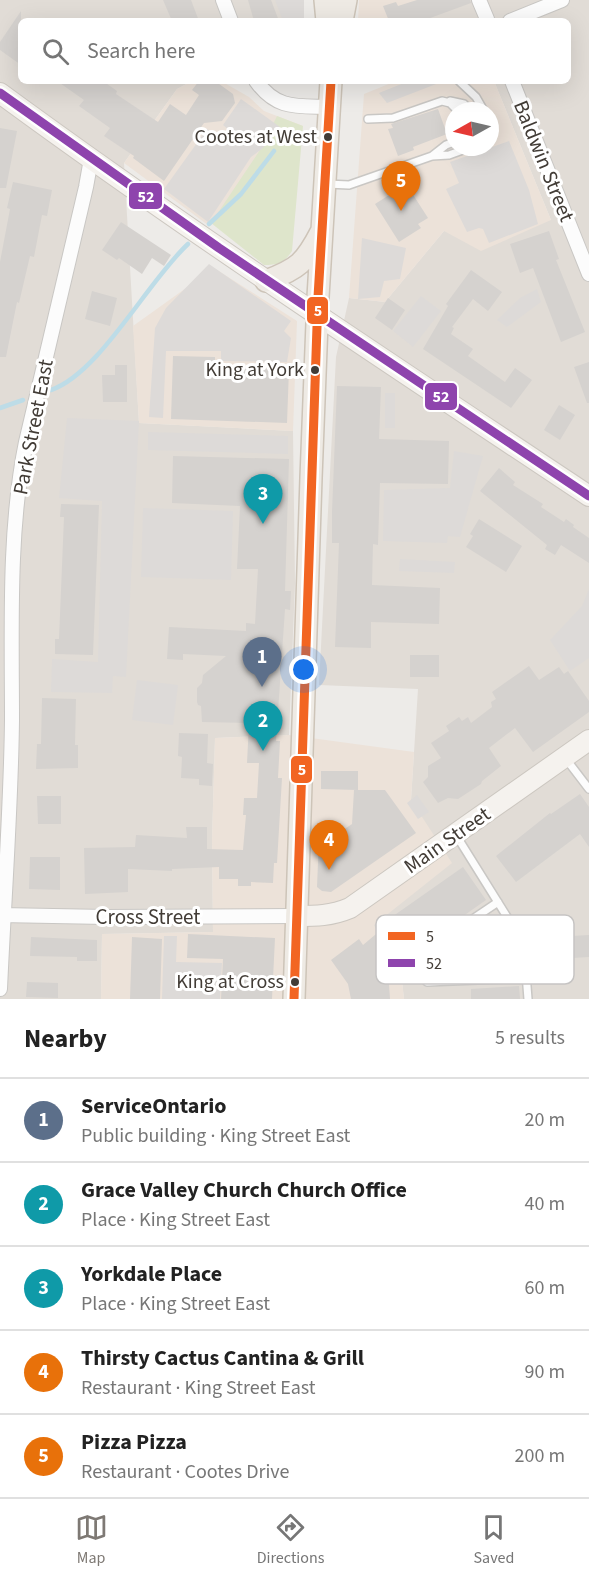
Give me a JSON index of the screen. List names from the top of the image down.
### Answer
{
  "streets": {
    "street": [
      "Baldwin Street",
      "Park Street East",
      "Main Street",
      "Cross Street"
    ]
  },
  "crossings": [
    ["Park Street East", "Cross Street"],
    ["Main Street", "Cross Street"]
  ],
  "places": ["Cootes at West", "King at York", "King at Cross"],
  "lines": ["transit line 5", "transit line 52"],
  "legend": ["5", "52"],
  "north": "left",
  "page": {
    "search": "Search here",
    "pins": [
      "5",
      "3",
      "1",
      "2",
      "4"
    ],
    "heading": ["Nearby", "5 results"],
    "list": [
      {
        "mark": "1",
        "name": "ServiceOntario",
        "note": "Public building · King Street East",
        "value": "20 m"
      },
      {
        "mark": "2",
        "name": "Grace Valley Church Church Office",
        "note": "Place · King Street East",
        "value": "40 m"
      },
      {
        "mark": "3",
        "name": "Yorkdale Place",
        "note": "Place · King Street East",
        "value": "60 m"
      },
      {
        "mark": "4",
        "name": "Thirsty Cactus Cantina & Grill",
        "note": "Restaurant · King Street East",
        "value": "90 m"
      },
      {
        "mark": "5",
        "name": "Pizza Pizza",
        "note": "Restaurant · Cootes Drive",
        "value": "200 m"
      }
    ],
    "nav": ["Map", "Directions", "Saved"]
  }
}
